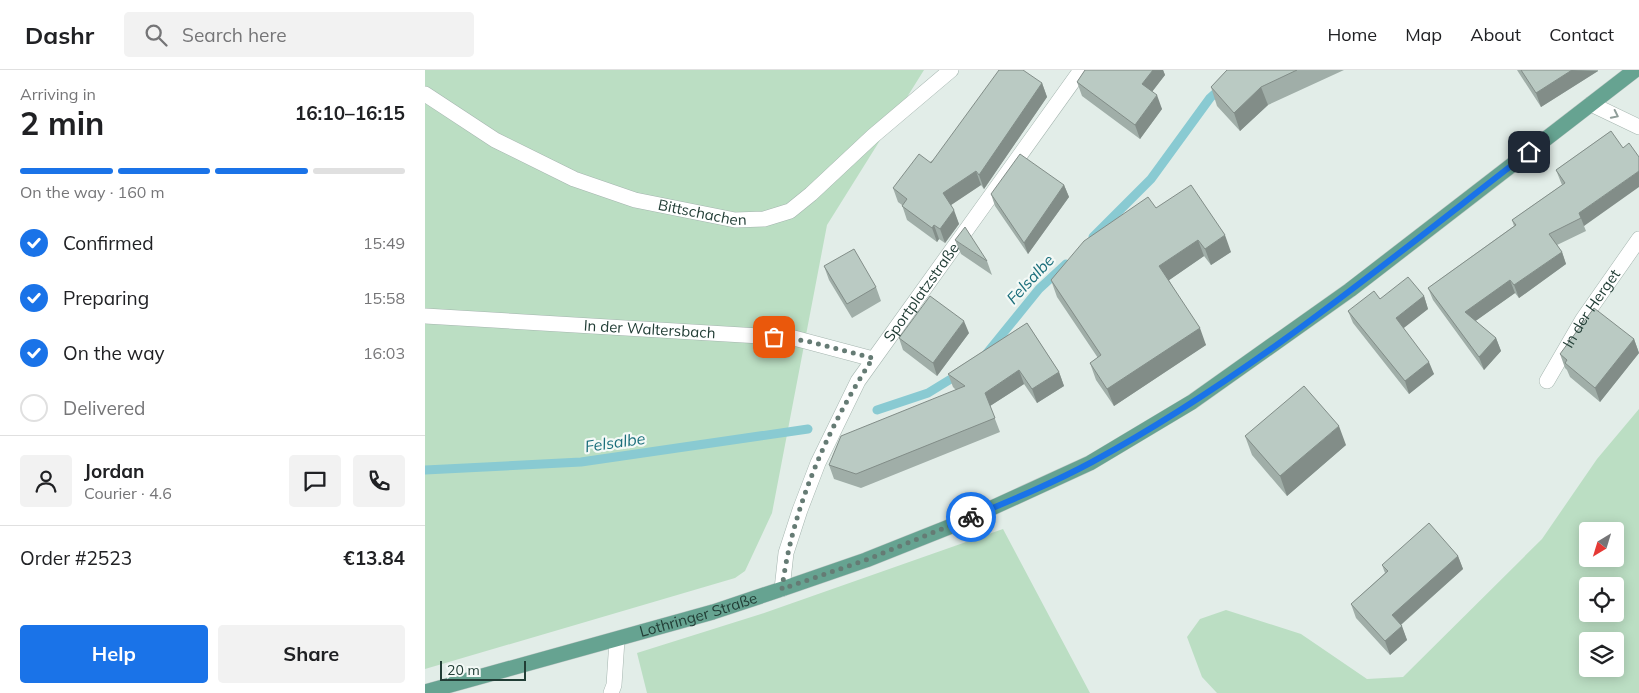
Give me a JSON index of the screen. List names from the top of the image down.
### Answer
{
  "streets": {
    "main road": ["Lothringer Straße"],
    "street": [
      "Bittschachen",
      "Sportplatzstraße",
      "In der Herget",
      "In der Waltersbach"
    ]
  },
  "crossings": [
    ["Sportplatzstraße", "In der Waltersbach"],
    ["Sportplatzstraße", "Lothringer Straße"]
  ],
  "water": ["Felsalbe"],
  "scale_bar": "20 m",
  "north": "bottom left",
  "page": {
    "header": "Dashr",
    "search": "Search here",
    "nav": [
      "Home",
      "Map",
      "About",
      "Contact"
    ],
    "heading": ["2 min", "Arriving in", "16:10–16:15"],
    "panel": [
      "Jordan",
      "Courier · 4.6",
      "Order #2523",
      "€13.84"
    ],
    "bar": "On the way · 160 m",
    "list": [
      ["Confirmed", "15:49"],
      ["Preparing", "15:58"],
      ["On the way", "16:03"],
      "Delivered"
    ],
    "buttons": ["Help", "Share"],
    "scale": "20 m"
  }
}
